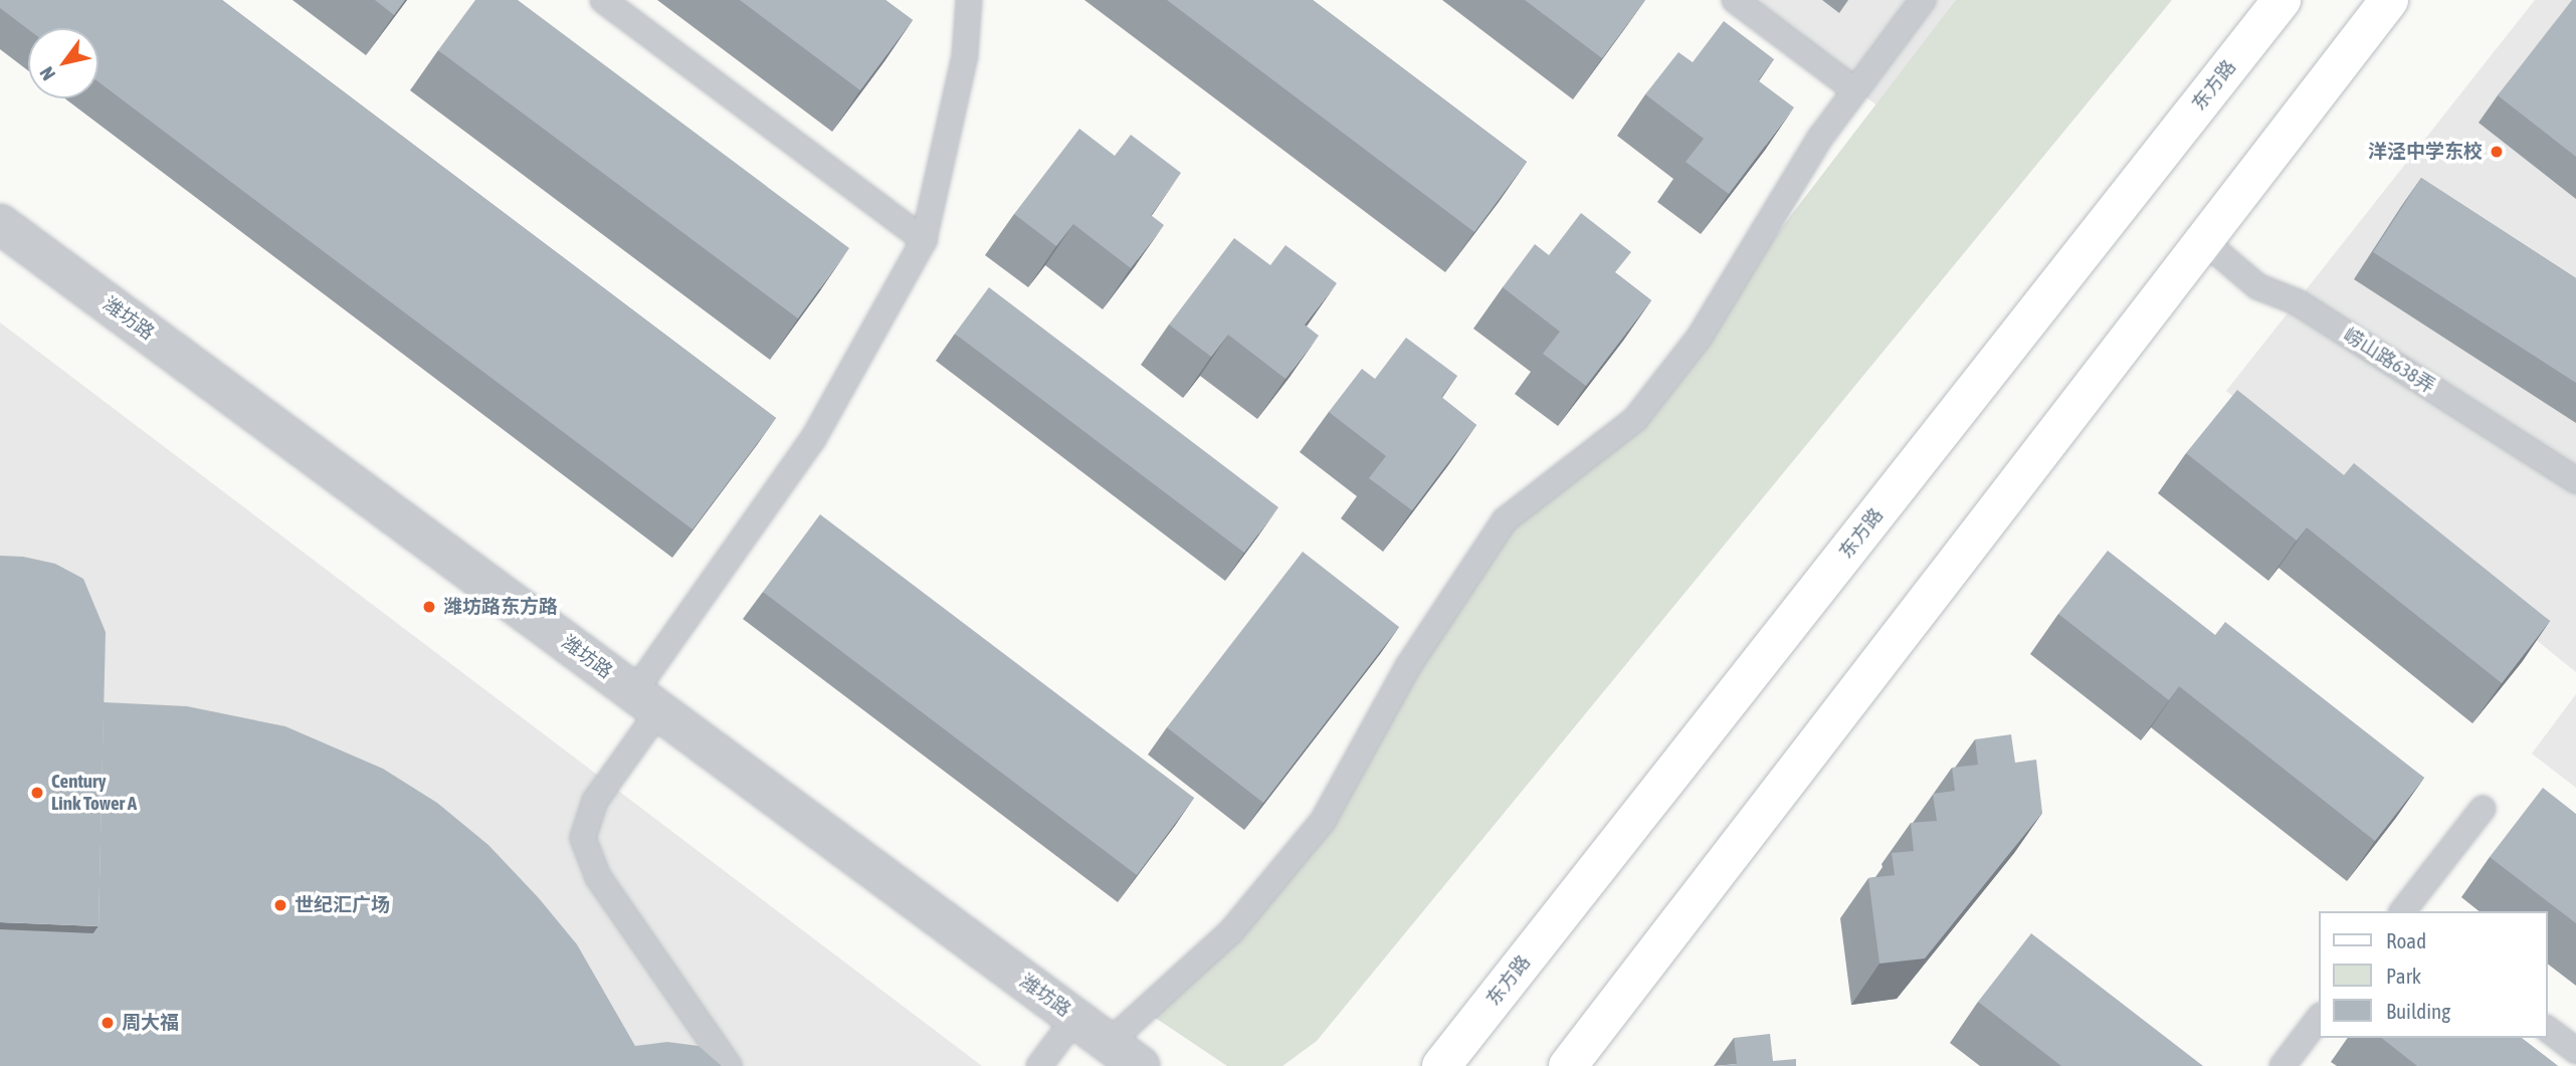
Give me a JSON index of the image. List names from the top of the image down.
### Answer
{
  "streets": {
    "main road": ["东方路"],
    "street": ["潍坊路"],
    "lane": ["崂山路638弄"]
  },
  "places": [
    "洋泾中学东校",
    "潍坊路东方路",
    "Century Link Tower A",
    "世纪汇广场",
    "周大福"
  ],
  "legend": ["Road", "Park", "Building"],
  "north": "bottom left"
}
